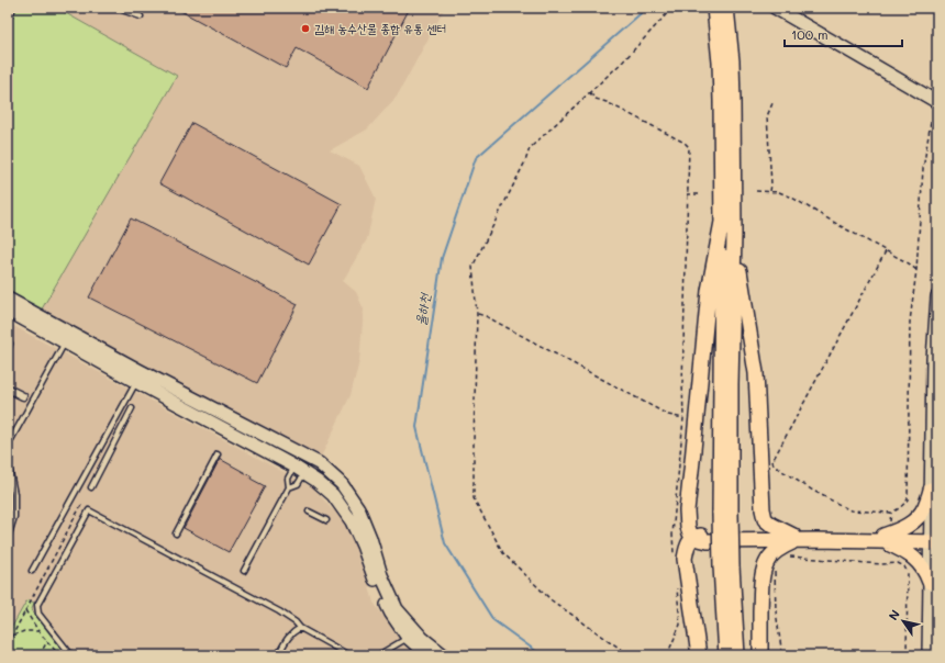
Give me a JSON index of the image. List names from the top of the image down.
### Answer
{
  "water": ["율하천"],
  "places": ["김해 농수산물 종합 유통 센터"],
  "scale_bar": "100 m",
  "north": "top left"
}
